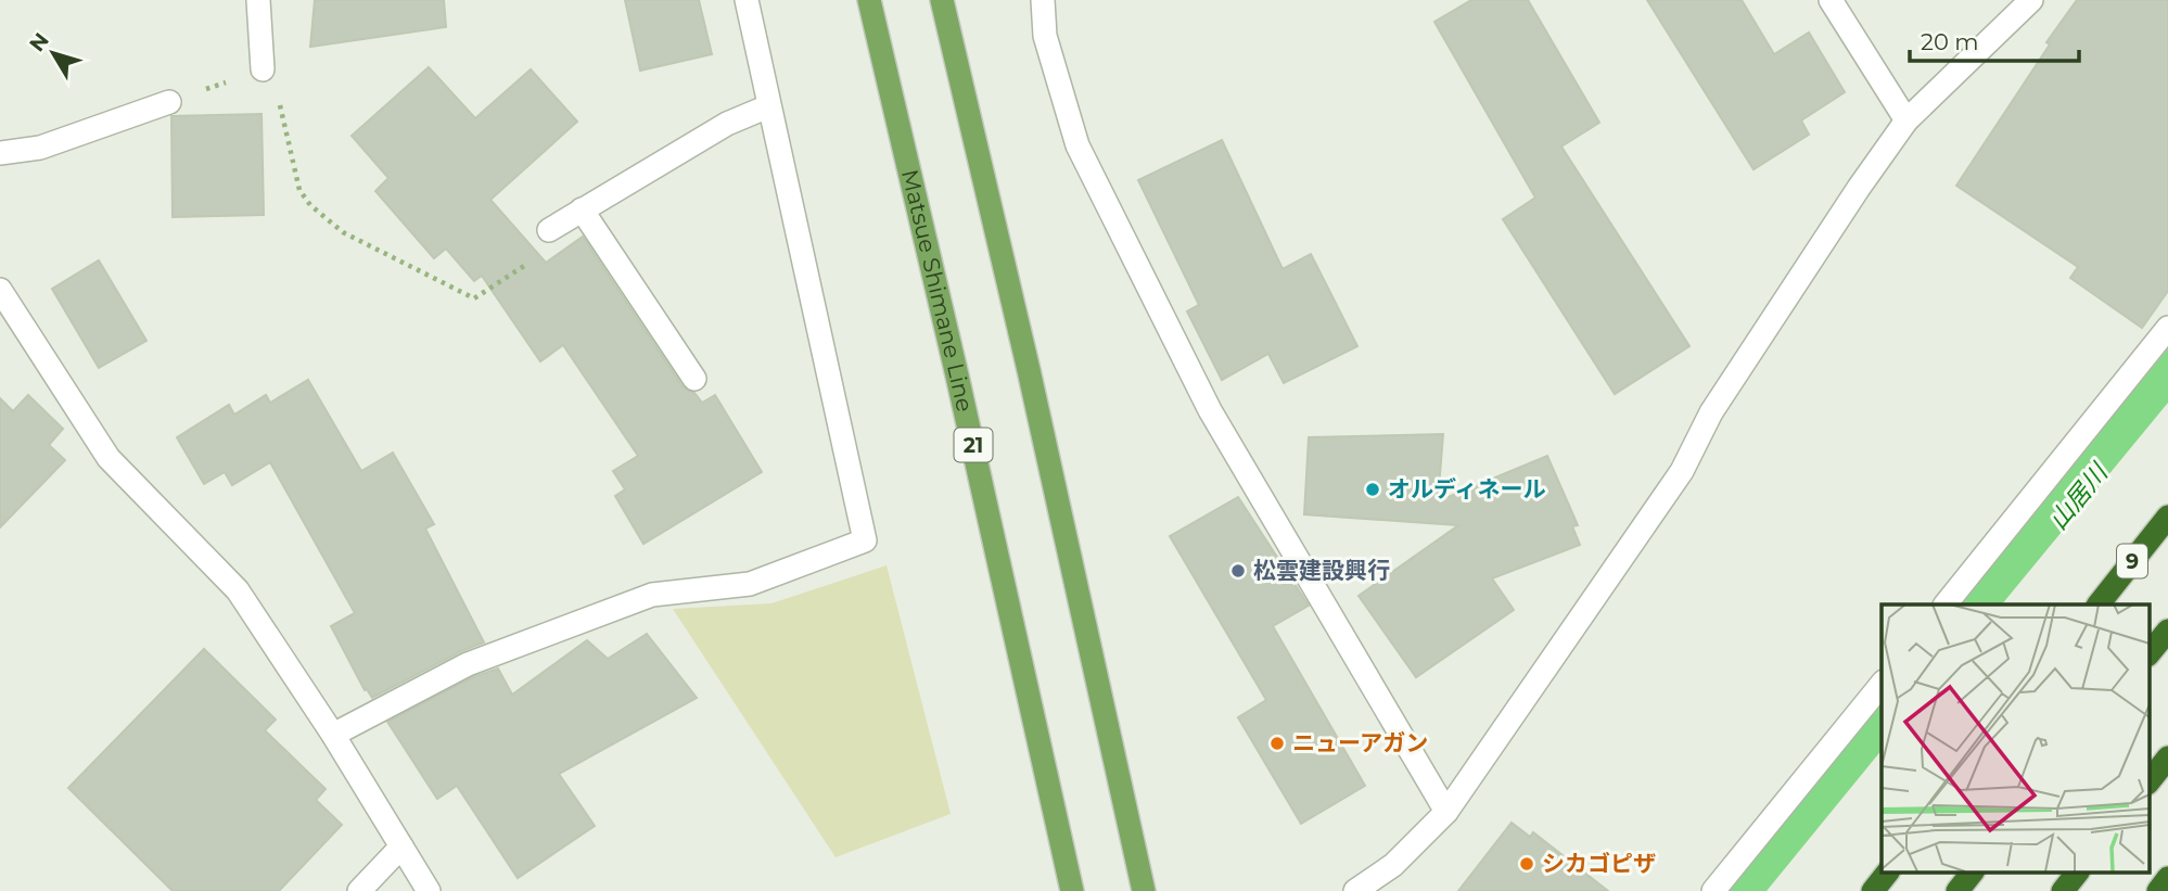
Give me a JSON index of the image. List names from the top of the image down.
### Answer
{
  "streets": {
    "highway": ["9"],
    "main road": ["Matsue Shimane Line", "21"]
  },
  "water": ["山居川"],
  "places": [
    "オルディネール",
    "松雲建設興行",
    "ニューアガン",
    "シカゴピザ"
  ],
  "scale_bar": "20 m",
  "north": "top left"
}
